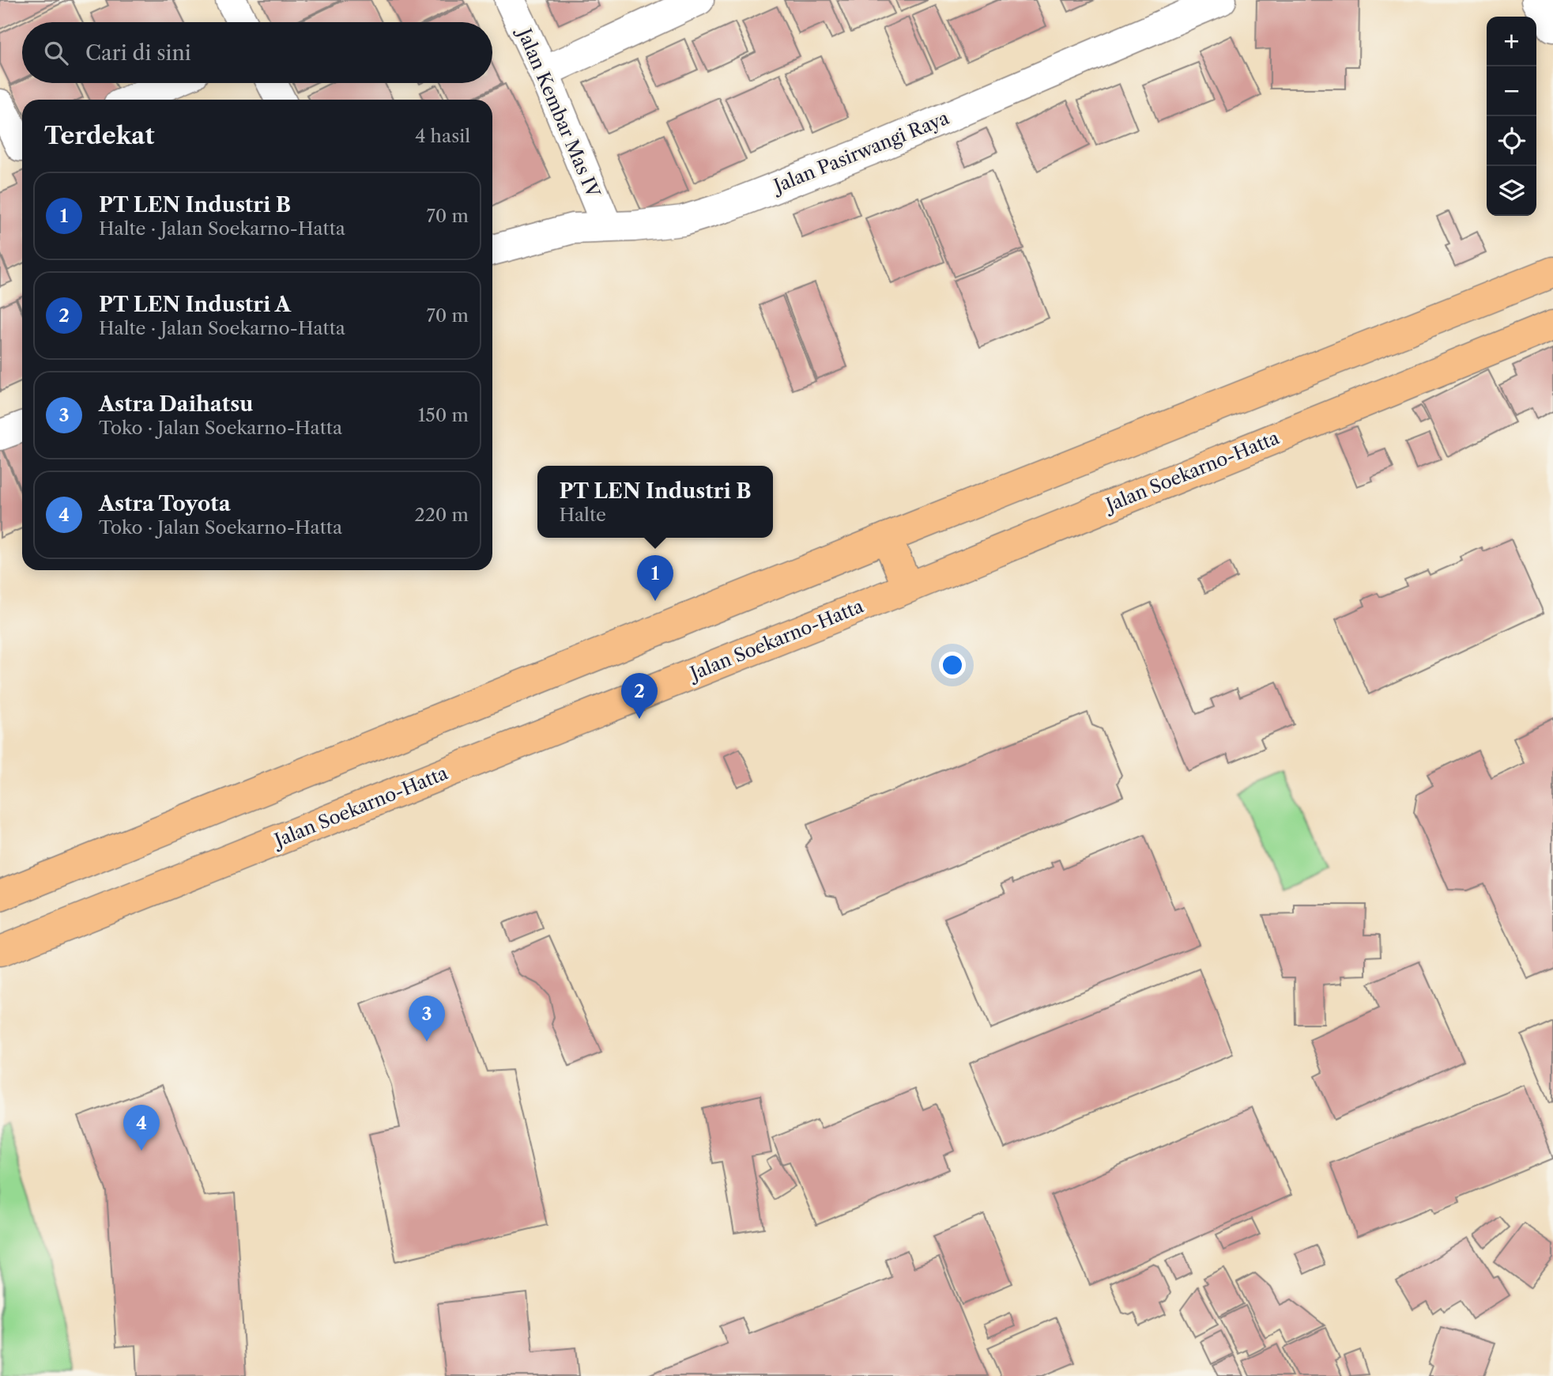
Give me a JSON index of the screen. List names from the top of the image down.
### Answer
{
  "streets": {
    "highway": ["Jalan Soekarno-Hatta"],
    "street": ["Jalan Kembar Mas IV", "Jalan Pasirwangi Raya"]
  },
  "crossings": [
    ["Jalan Kembar Mas IV", "Jalan Pasirwangi Raya"]
  ],
  "page": {
    "map_buttons": ["+", "−"],
    "search": "Cari di sini",
    "heading": ["Terdekat", "4 hasil"],
    "list": [
      {
        "mark": "1",
        "name": "PT LEN Industri B",
        "note": "Halte · Jalan Soekarno-Hatta",
        "value": "70 m"
      },
      {
        "mark": "2",
        "name": "PT LEN Industri A",
        "note": "Halte · Jalan Soekarno-Hatta",
        "value": "70 m"
      },
      {
        "mark": "3",
        "name": "Astra Daihatsu",
        "note": "Toko · Jalan Soekarno-Hatta",
        "value": "150 m"
      },
      {
        "mark": "4",
        "name": "Astra Toyota",
        "note": "Toko · Jalan Soekarno-Hatta",
        "value": "220 m"
      }
    ],
    "popup": ["PT LEN Industri B", "Halte"],
    "pins": [
      "1",
      "2",
      "3",
      "4"
    ]
  }
}
